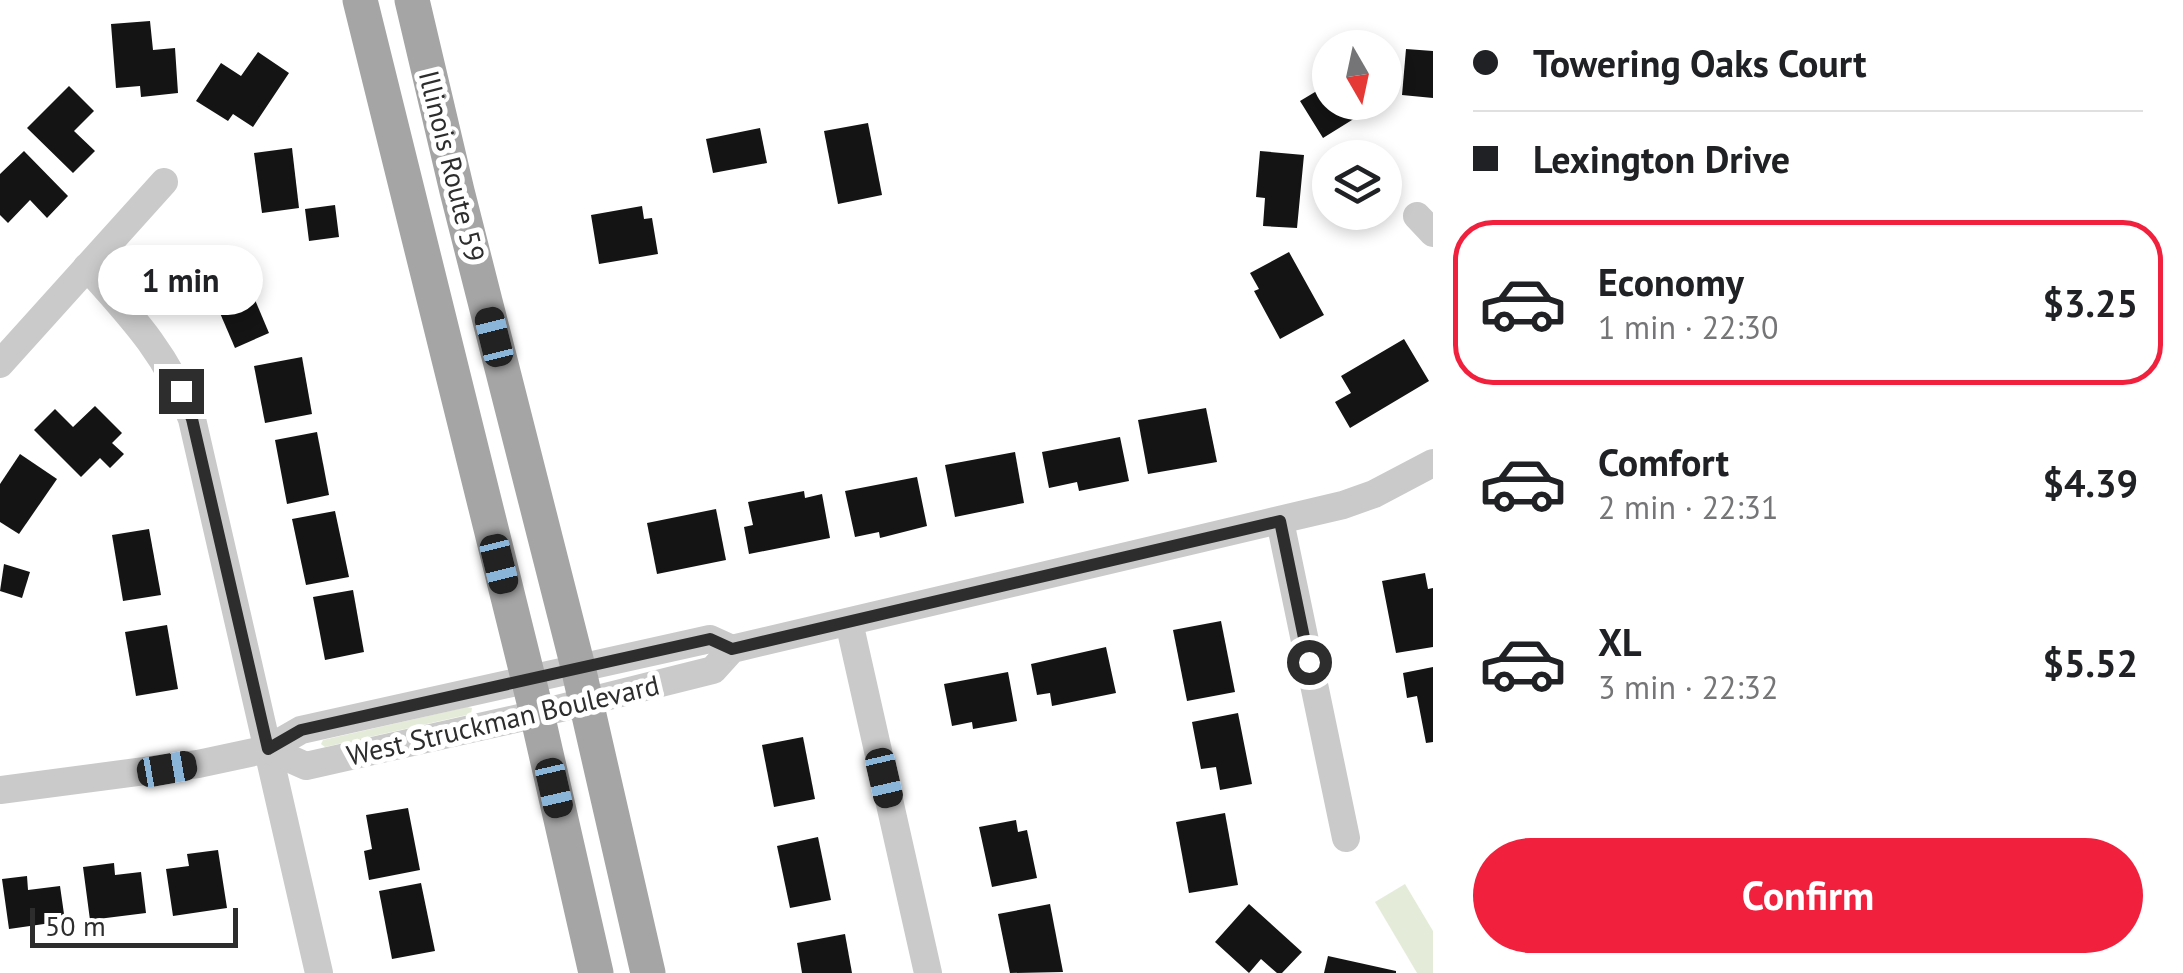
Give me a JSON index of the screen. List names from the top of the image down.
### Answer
{
  "streets": {
    "main road": ["Illinois Route 59"],
    "street": ["West Struckman Boulevard"]
  },
  "crossings": [
    ["Illinois Route 59", "West Struckman Boulevard"]
  ],
  "scale_bar": "50 m",
  "north": "bottom",
  "page": {
    "banner": ["Towering Oaks Court", "Lexington Drive"],
    "list": [
      {
        "name": "Economy",
        "note": "1 min · 22:30",
        "value": "$3.25"
      },
      {
        "name": "Comfort",
        "note": "2 min · 22:31",
        "value": "$4.39"
      },
      {
        "name": "XL",
        "note": "3 min · 22:32",
        "value": "$5.52"
      }
    ],
    "bubble": "1 min",
    "buttons": "Confirm",
    "scale": "50 m"
  }
}
